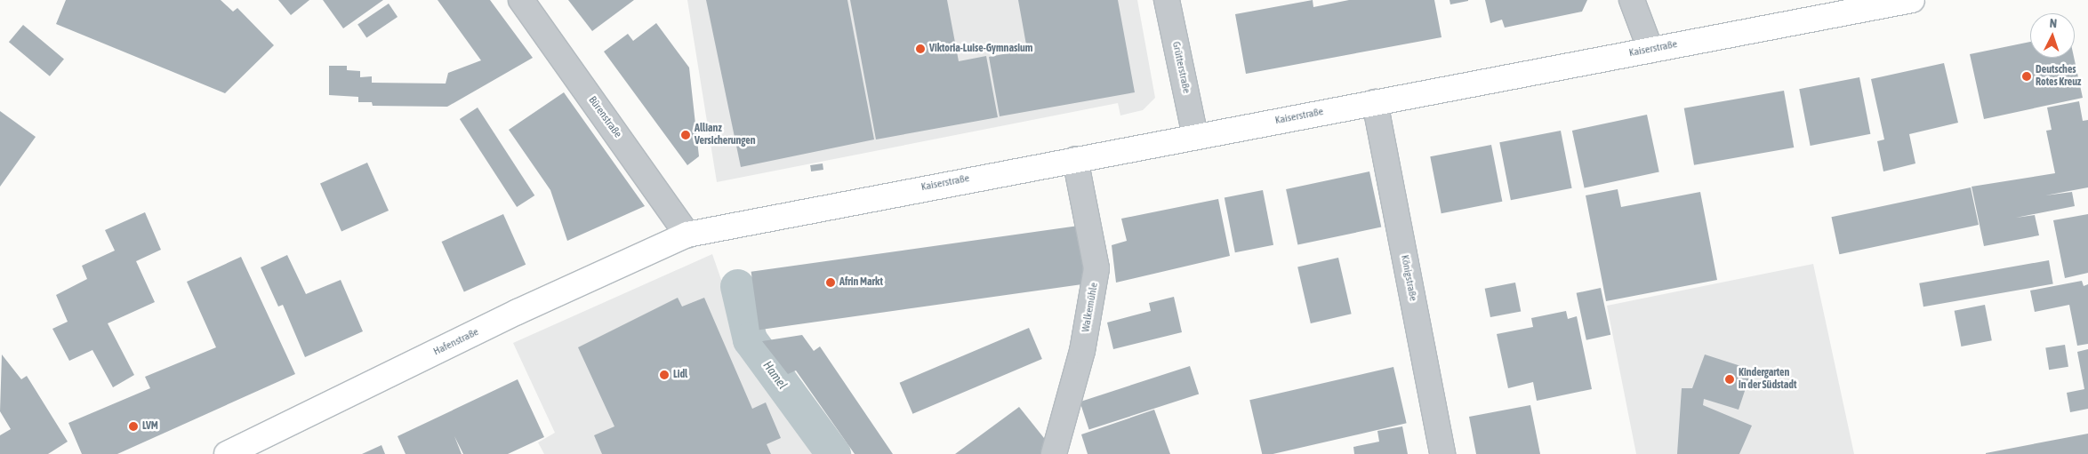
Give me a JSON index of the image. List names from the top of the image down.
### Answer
{
  "streets": {
    "main road": ["Kaiserstraße", "Hafenstraße"],
    "street": [
      "Grütterstraße",
      "Bürenstraße",
      "Königstraße",
      "Walkemühle"
    ]
  },
  "crossings": [
    ["Kaiserstraße", "Grütterstraße"],
    ["Kaiserstraße", "Bürenstraße"],
    ["Kaiserstraße", "Königstraße"],
    ["Kaiserstraße", "Walkemühle"],
    ["Kaiserstraße", "Hafenstraße"],
    ["Bürenstraße", "Hafenstraße"]
  ],
  "water": ["Hamel"],
  "places": [
    "Viktoria-Luise-Gymnasium",
    "Deutsches Rotes Kreuz",
    "Allianz Versicherungen",
    "Afrin Markt",
    "Lidl",
    "Kindergarten in der Südstadt",
    "LVM"
  ],
  "north": "top"
}
